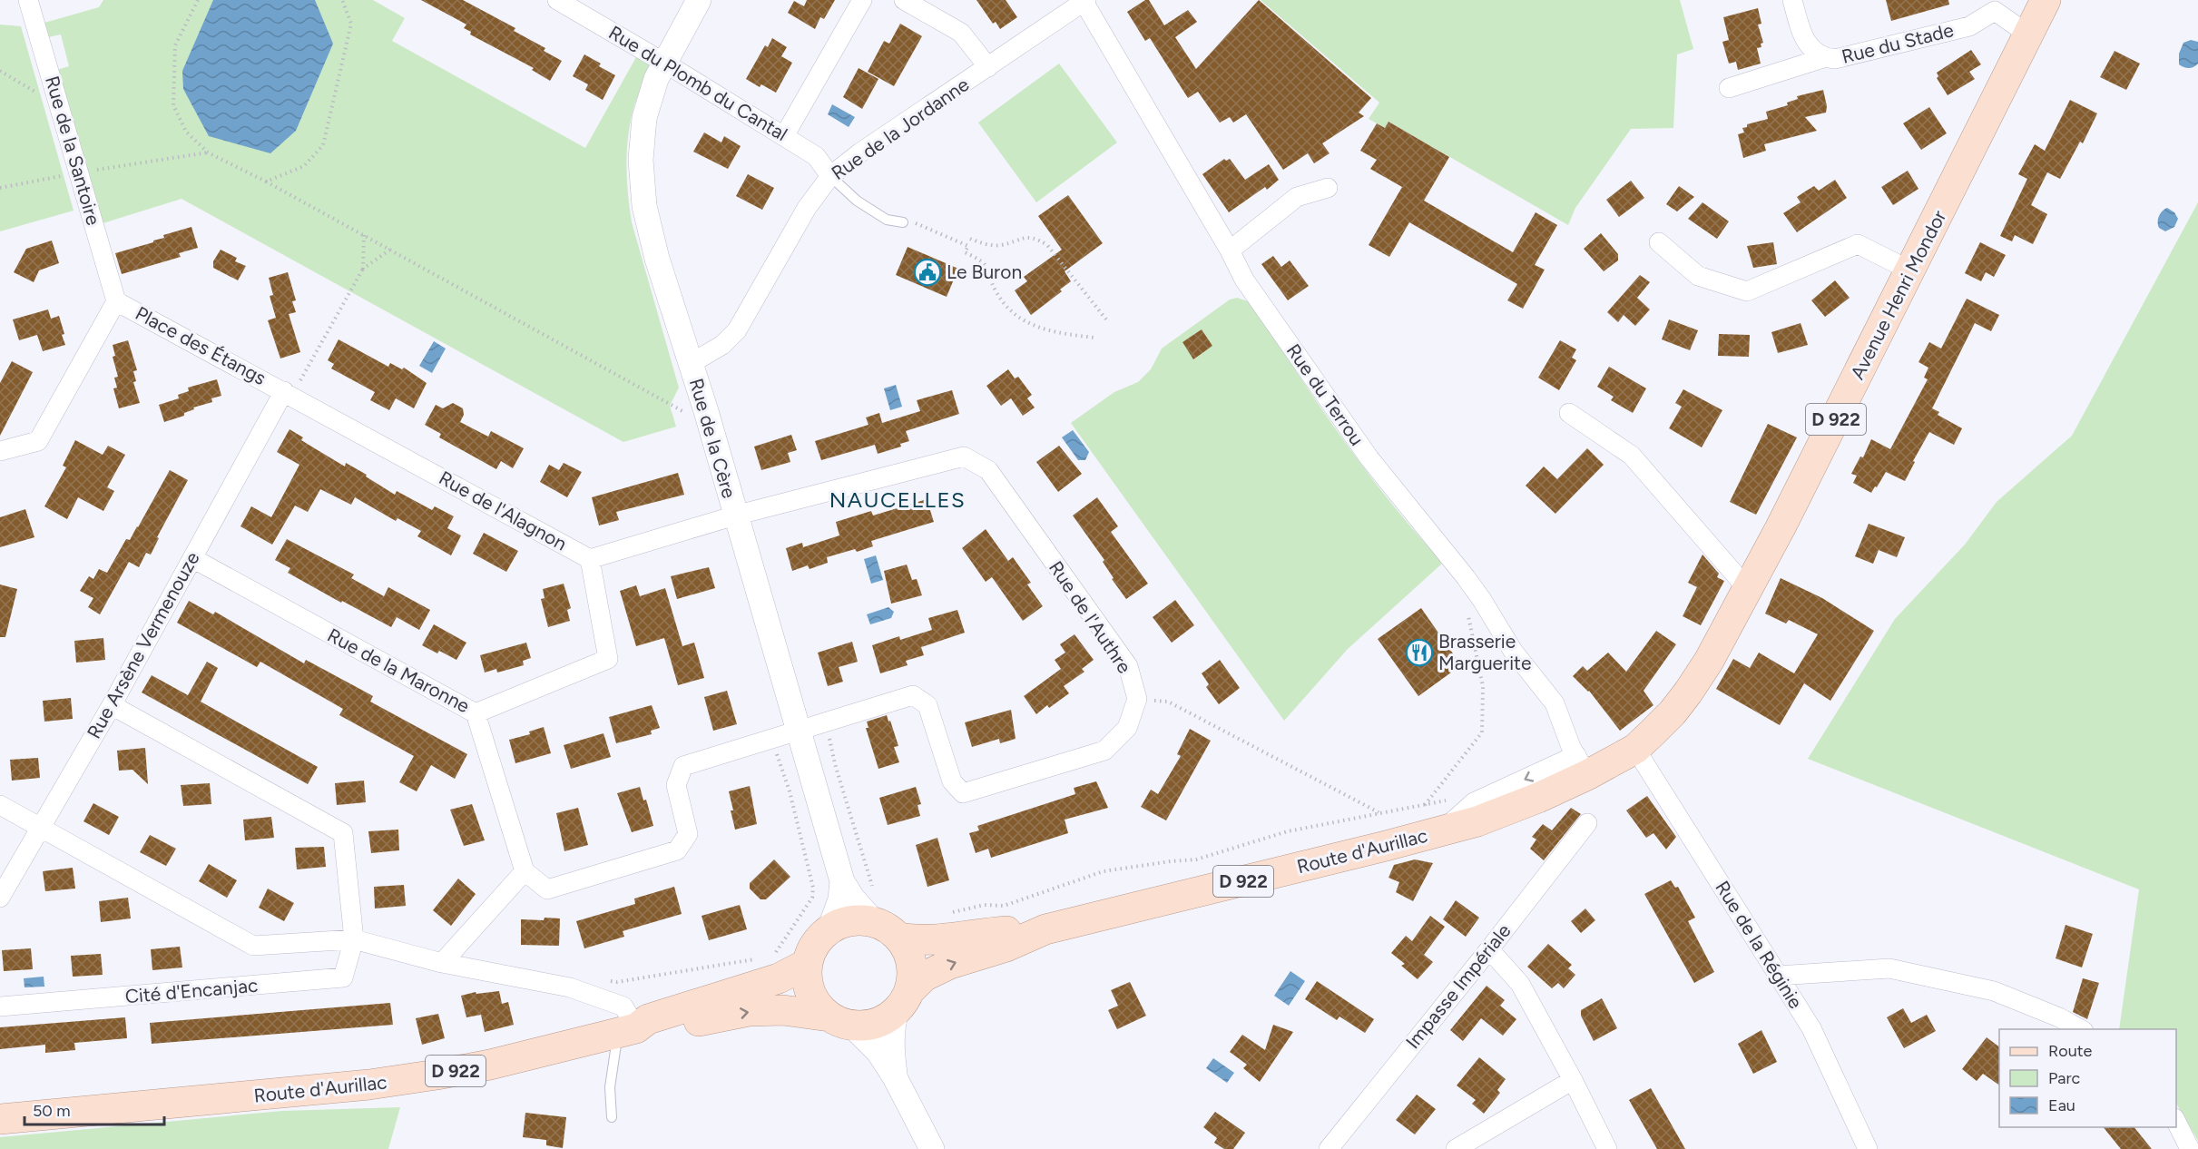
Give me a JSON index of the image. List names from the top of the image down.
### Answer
{
  "streets": {
    "main road": ["Avenue Henri Mondor", "D 922", "Route d'Aurillac"],
    "street": [
      "Rue du Stade",
      "Rue du Plomb du Cantal",
      "Rue de la Jordanne",
      "Rue de la Santoire",
      "Place des Étangs",
      "Rue du Terrou",
      "Rue de la Cère",
      "Rue de l'Alagnon",
      "Rue de l'Authre",
      "Rue Arsène Vermenouze",
      "Rue de la Maronne",
      "Rue de la Réginie",
      "Impasse Impériale",
      "Cité d'Encanjac"
    ]
  },
  "crossings": [
    ["Rue du Stade", "Avenue Henri Mondor"],
    ["Rue du Plomb du Cantal", "Rue de la Jordanne"],
    ["Rue du Plomb du Cantal", "Rue de la Cère"],
    ["Rue de la Jordanne", "Rue du Terrou"],
    ["Rue de la Jordanne", "Rue de la Cère"],
    ["Rue de la Santoire", "Place des Étangs"],
    ["Avenue Henri Mondor", "Route d'Aurillac"],
    ["Avenue Henri Mondor", "Rue de la Réginie"],
    ["Place des Étangs", "Rue de l'Alagnon"],
    ["Place des Étangs", "Rue Arsène Vermenouze"],
    ["Rue du Terrou", "Route d'Aurillac"],
    ["Rue de la Cère", "Rue de l'Alagnon"],
    ["Rue de la Cère", "Rue de l'Authre"],
    ["Rue de la Cère", "Route d'Aurillac"],
    ["Rue de l'Alagnon", "Rue de l'Authre"],
    ["Rue de l'Alagnon", "Rue Arsène Vermenouze"],
    ["Rue de l'Alagnon", "Rue de la Maronne"],
    ["Rue Arsène Vermenouze", "Rue de la Maronne"],
    ["Rue Arsène Vermenouze", "Cité d'Encanjac"],
    ["Route d'Aurillac", "Rue de la Réginie"]
  ],
  "districts": ["NAUCELLES"],
  "places": {
    "public building": ["Le Buron"],
    "restaurant": ["Brasserie Marguerite"]
  },
  "legend": ["Route", "Parc", "Eau"],
  "scale_bar": "50 m"
}
